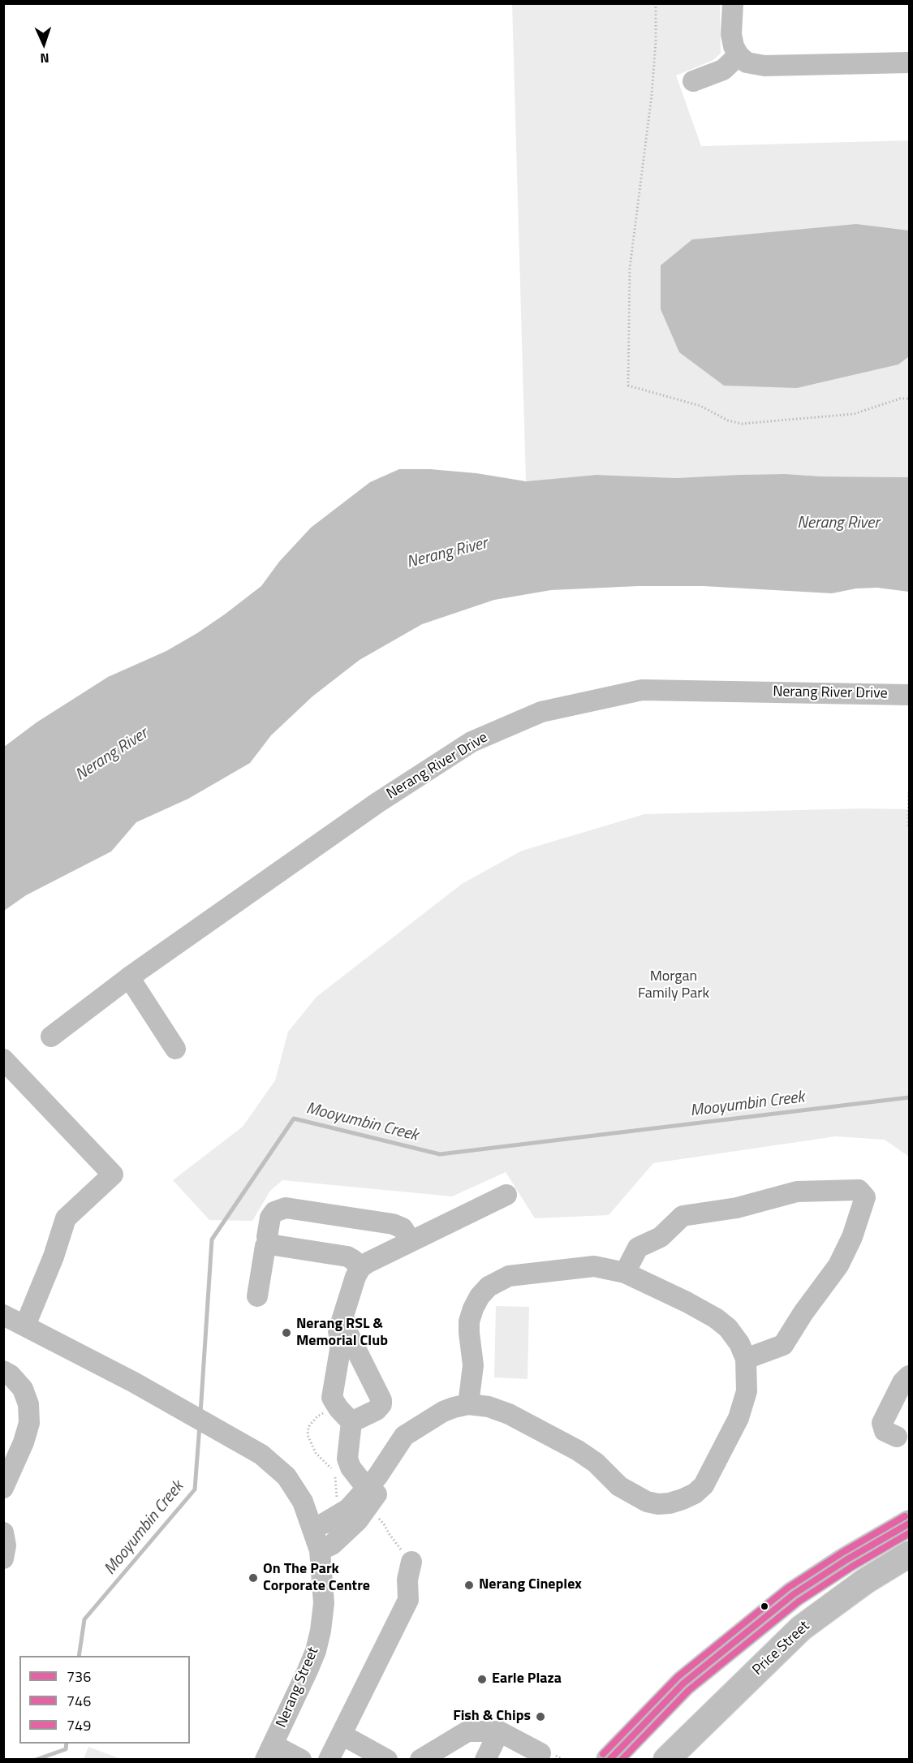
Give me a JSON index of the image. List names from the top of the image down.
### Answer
{
  "streets": {
    "main road": ["Price Street"],
    "street": ["Nerang River Drive", "Nerang Street"]
  },
  "water": ["Nerang River", "Mooyumbin Creek"],
  "parks": ["Morgan Family Park"],
  "places": [
    "Nerang RSL & Memorial Club",
    "On The Park Corporate Centre",
    "Nerang Cineplex",
    "Earle Plaza",
    "Fish & Chips"
  ],
  "lines": ["transit line 749", "transit line 736", "transit line 746"],
  "legend": ["736", "746", "749"],
  "north": "bottom"
}
